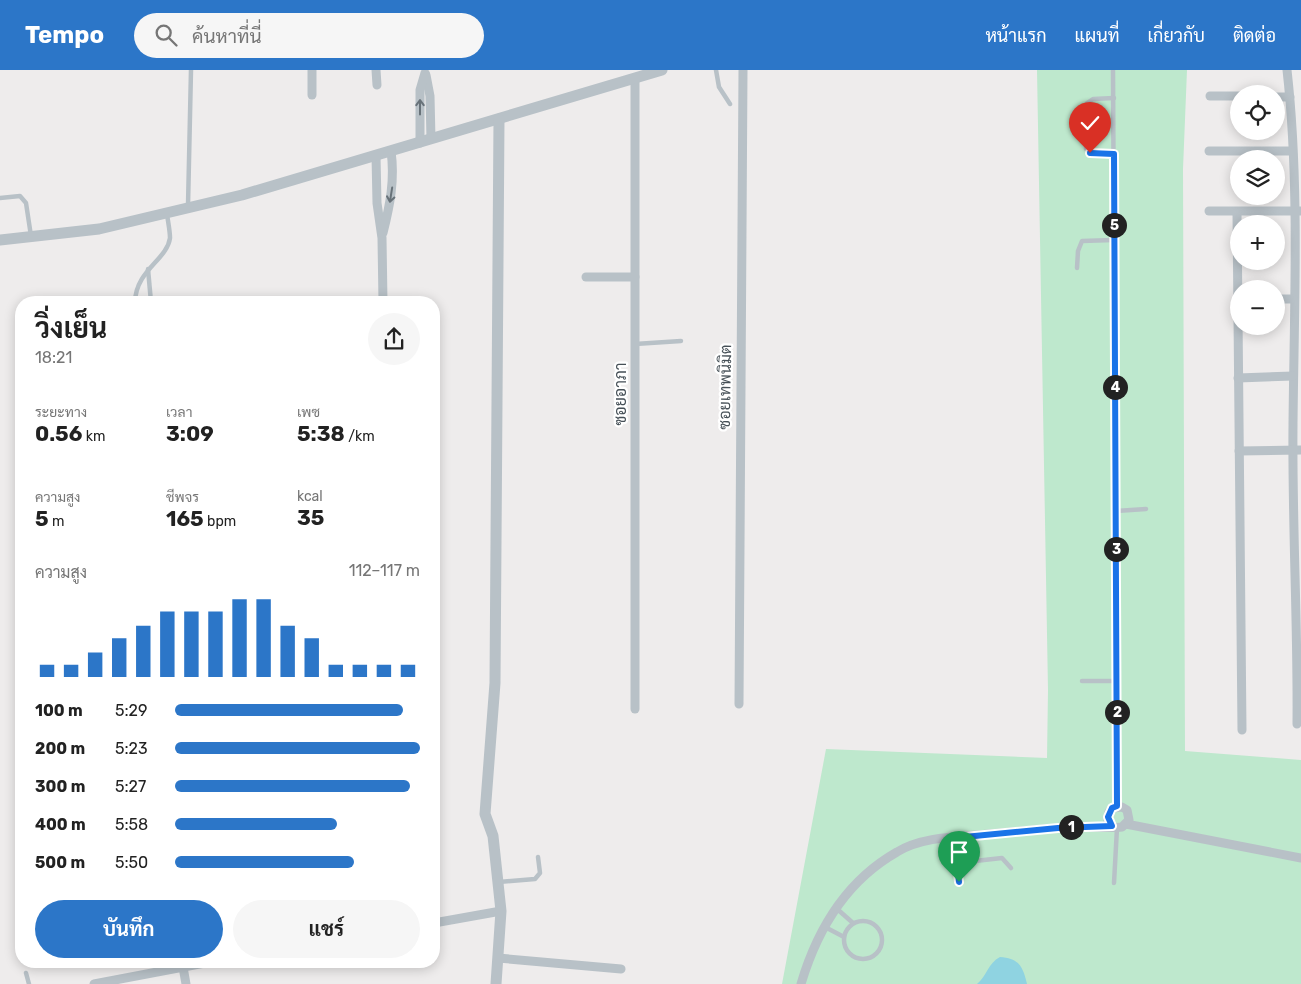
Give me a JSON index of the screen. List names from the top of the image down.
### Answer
{
  "streets": {
    "street": ["ซอยเทพนิมิต", "ซอยอาภา"]
  },
  "page": {
    "header": "Tempo",
    "search": "ค้นหาที่นี่",
    "nav": [
      "หน้าแรก",
      "แผนที่",
      "เกี่ยวกับ",
      "ติดต่อ"
    ],
    "map_buttons": ["+", "−"],
    "pins": [
      "5",
      "4",
      "3",
      "2",
      "1"
    ],
    "heading": ["วิ่งเย็น", "18:21"],
    "stats": [
      ["ระยะทาง", "0.56 km"],
      ["เวลา", "3:09"],
      ["เพซ", "5:38 /km"],
      ["ความสูง", "5 m"],
      ["ชีพจร", "165 bpm"],
      ["kcal", "35"]
    ],
    "chart": ["ความสูง", "112–117 m"],
    "list": [
      {
        "name": "100 m",
        "note": "5:29"
      },
      {
        "name": "200 m",
        "note": "5:23"
      },
      {
        "name": "300 m",
        "note": "5:27"
      },
      {
        "name": "400 m",
        "note": "5:58"
      },
      {
        "name": "500 m",
        "note": "5:50"
      }
    ],
    "buttons": ["บันทึก", "แชร์"]
  }
}
